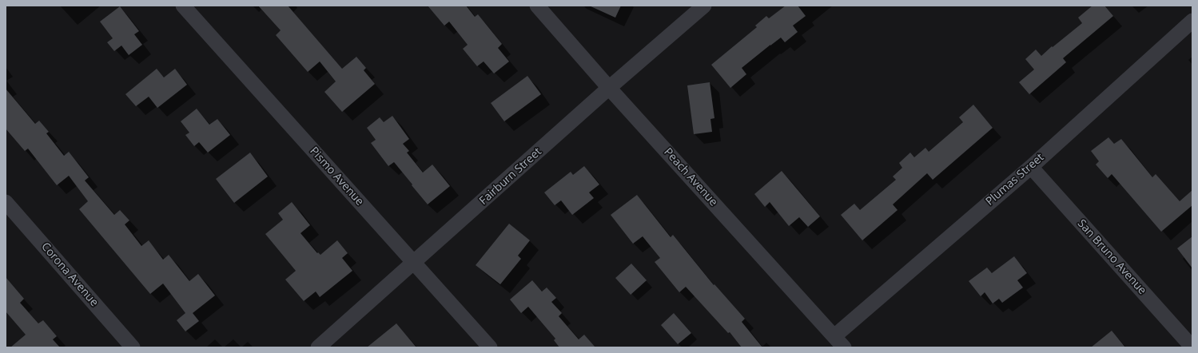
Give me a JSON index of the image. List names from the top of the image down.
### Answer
{
  "streets": {
    "street": [
      "Pismo Avenue",
      "Fairburn Street",
      "Peach Avenue",
      "Plumas Street",
      "San Bruno Avenue",
      "Corona Avenue"
    ]
  },
  "crossings": [
    ["Pismo Avenue", "Fairburn Street"],
    ["Fairburn Street", "Peach Avenue"],
    ["Peach Avenue", "Plumas Street"],
    ["Plumas Street", "San Bruno Avenue"]
  ]
}
